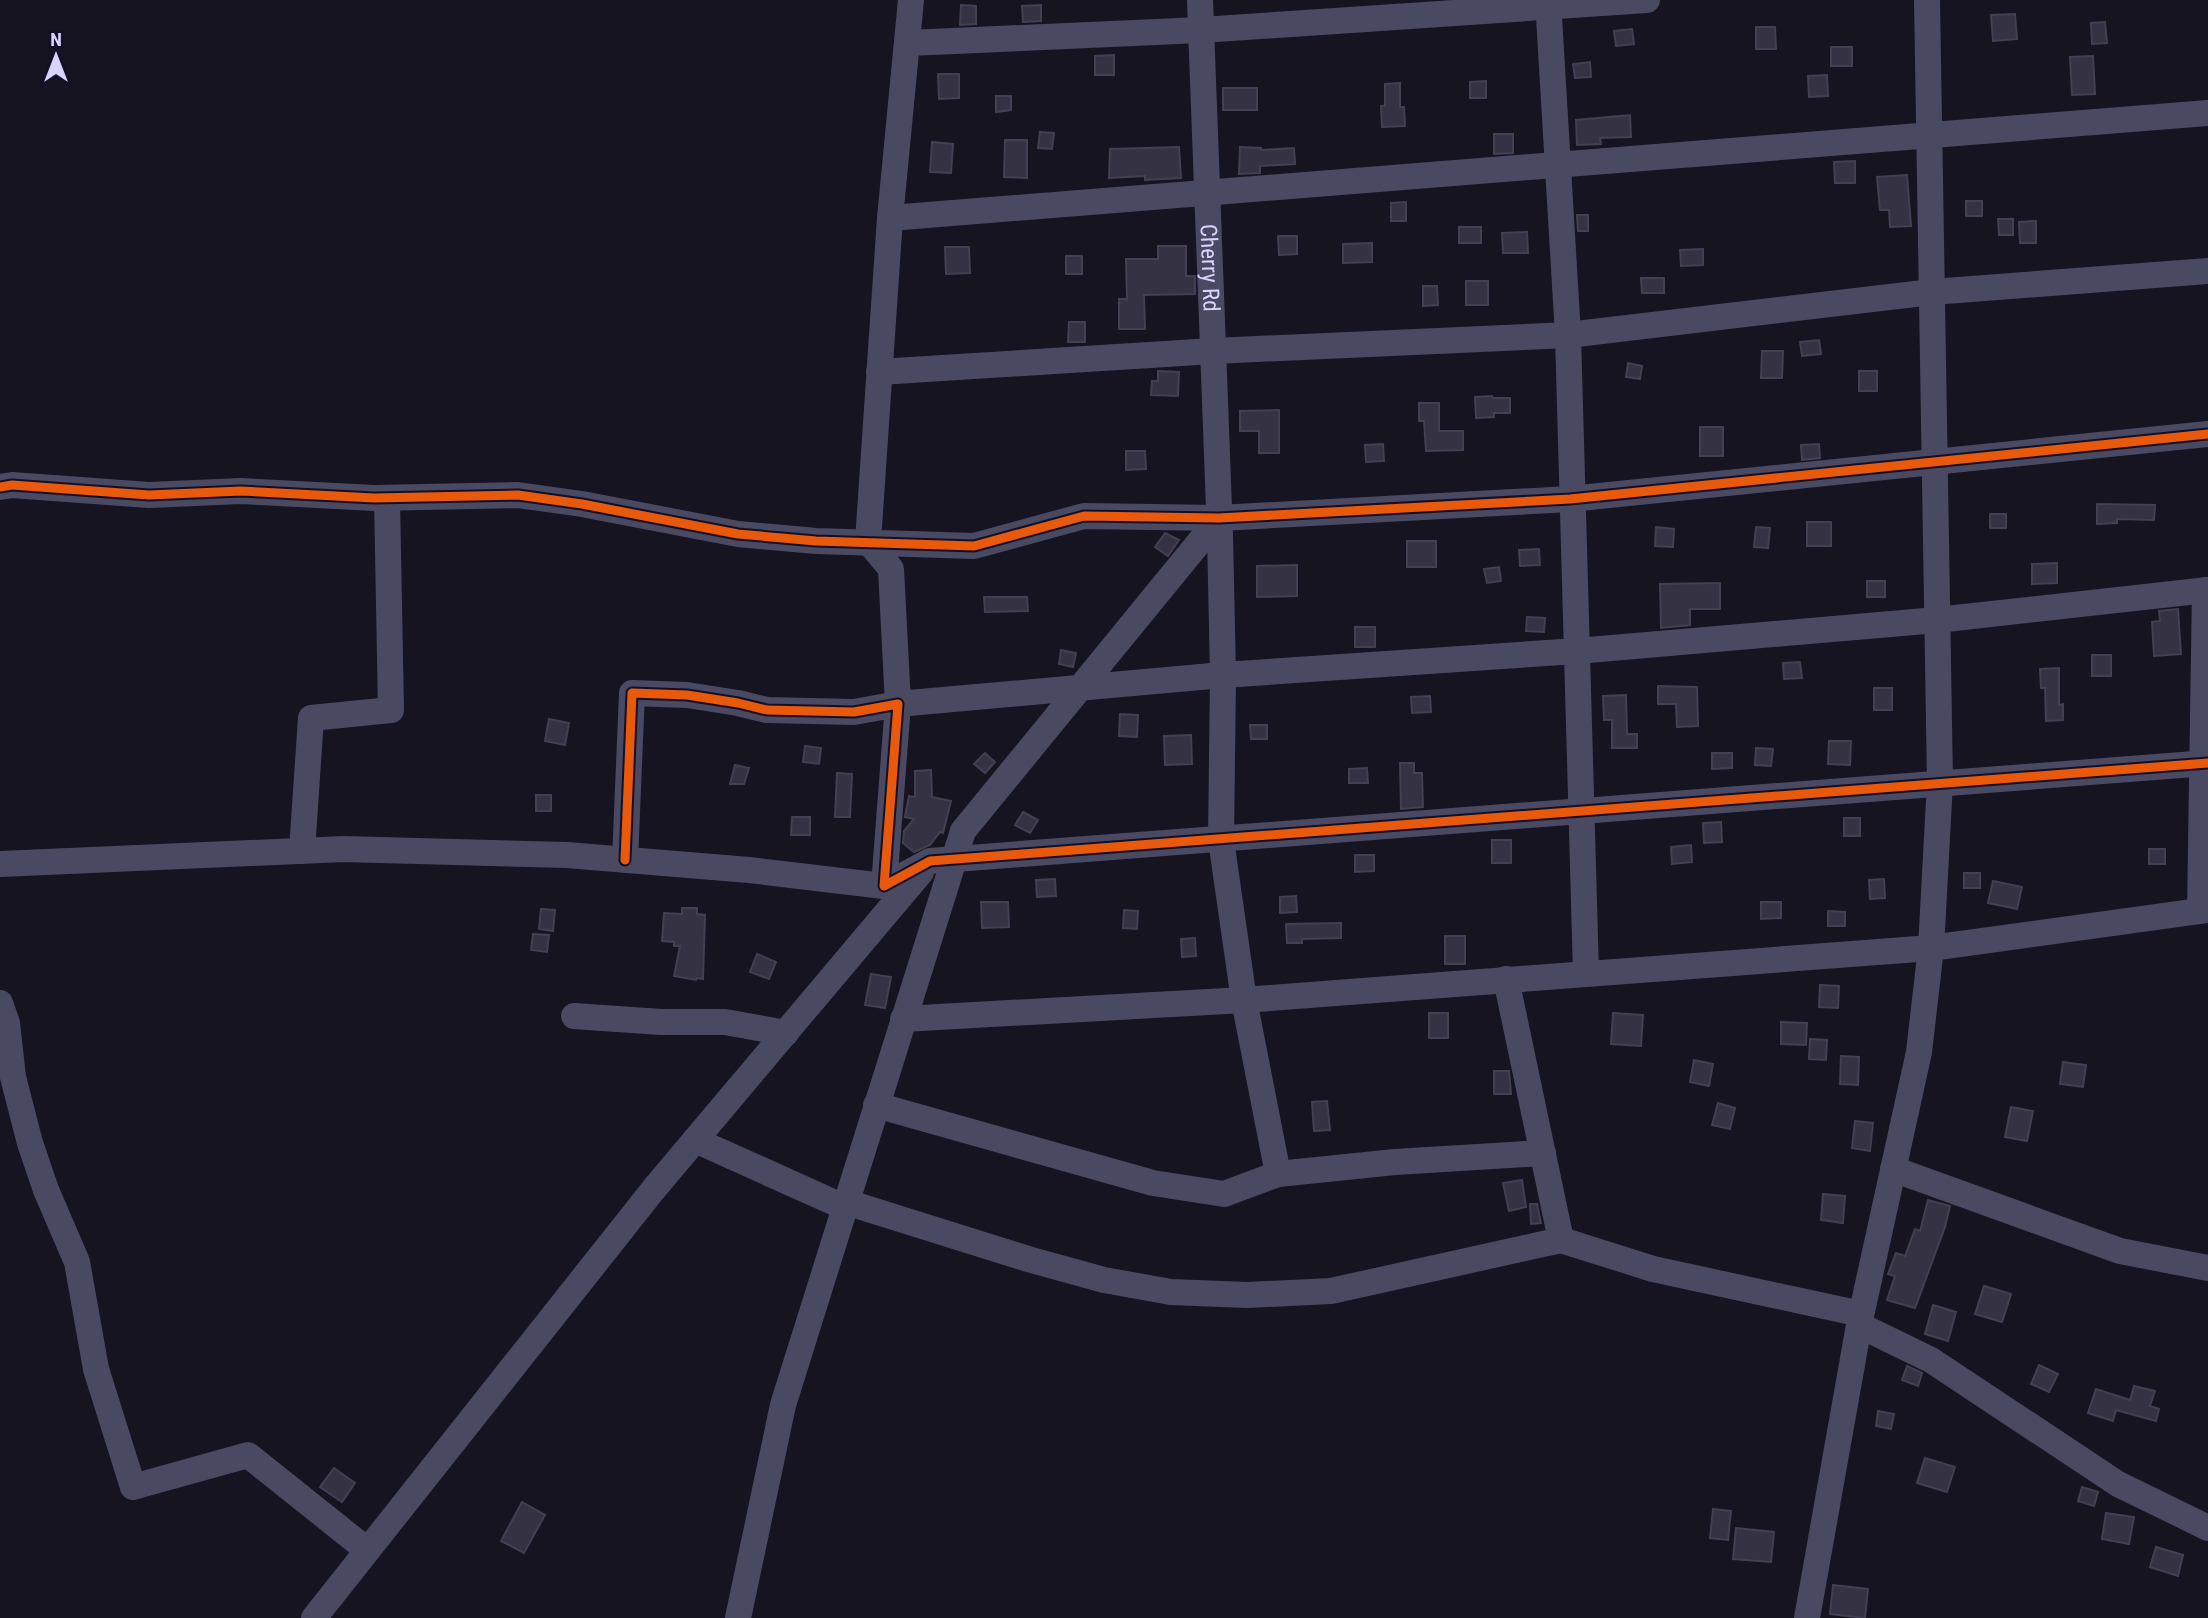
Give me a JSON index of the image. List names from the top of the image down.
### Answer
{
  "streets": {
    "street": ["Cherry Rd"]
  },
  "north": "top"
}
